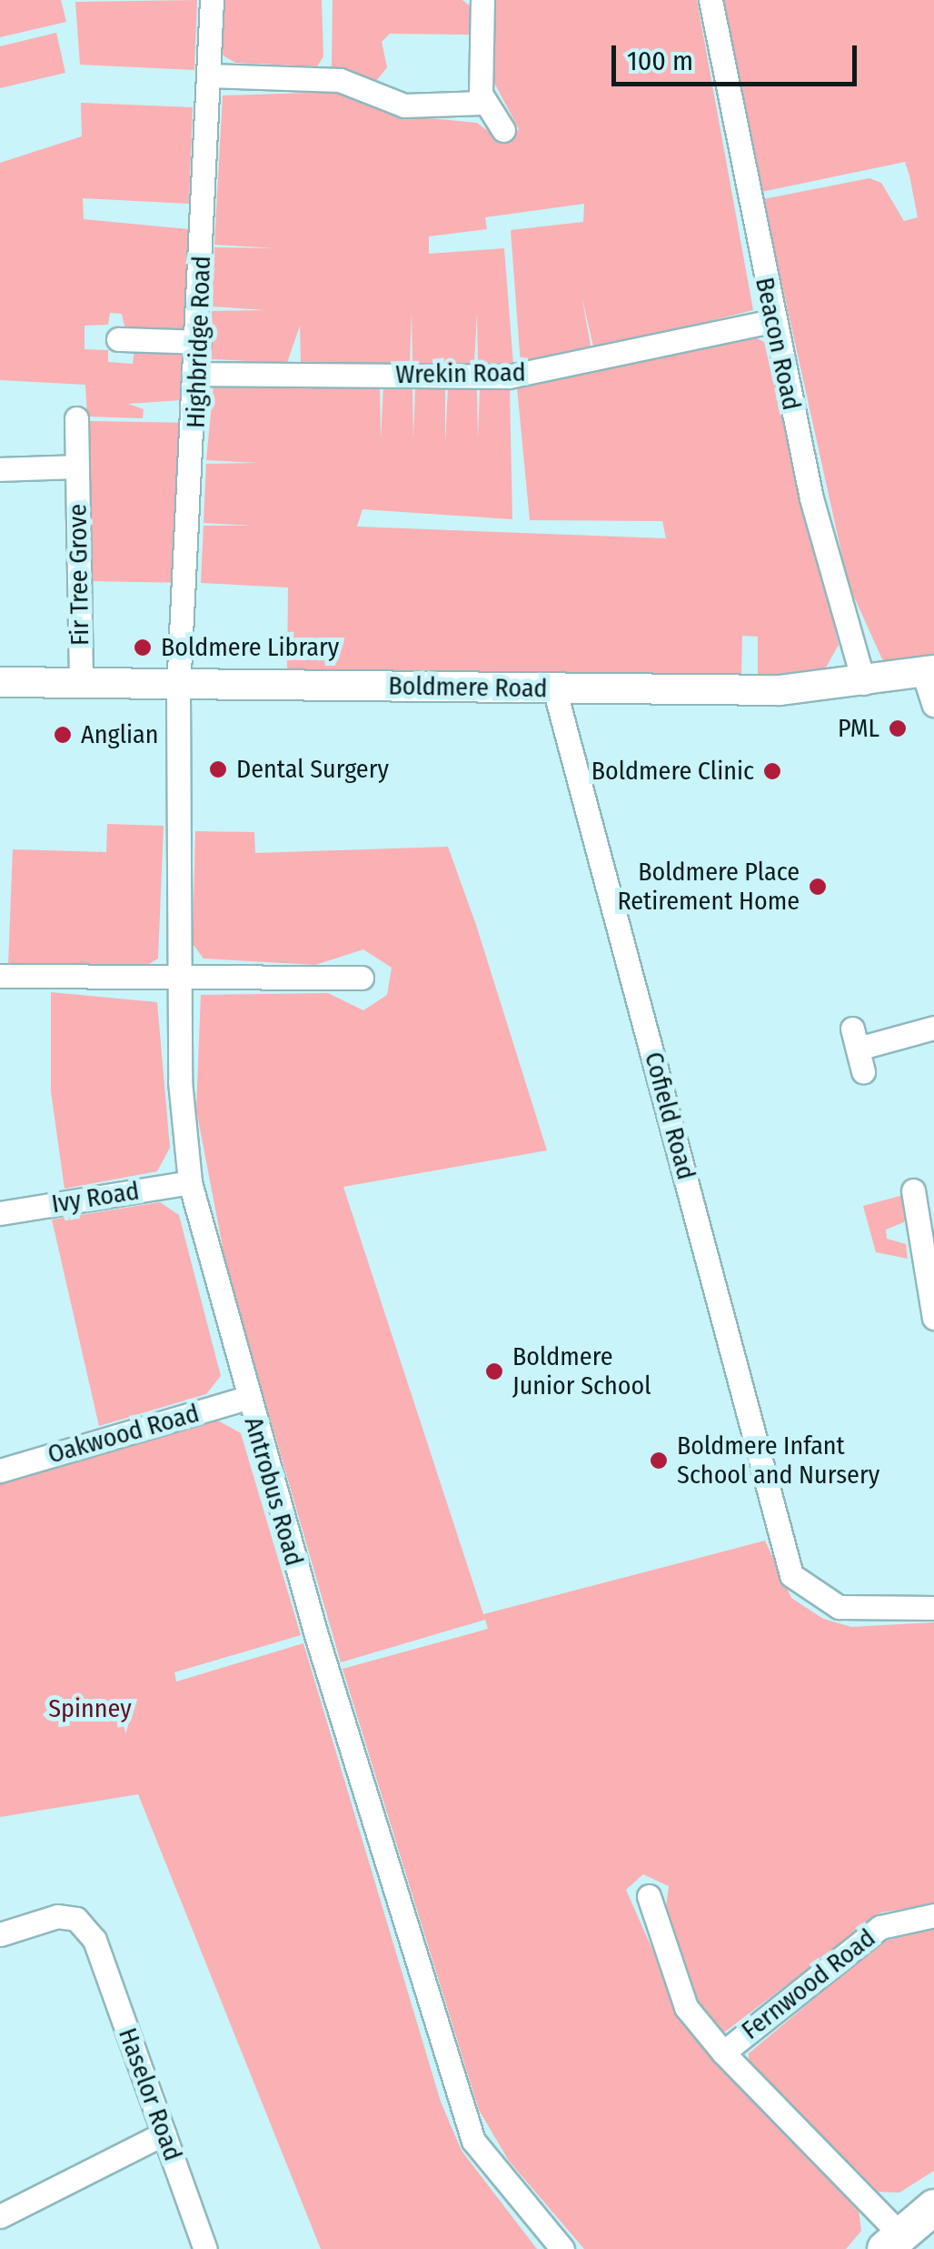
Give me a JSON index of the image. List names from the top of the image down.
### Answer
{
  "streets": {
    "main road": ["Boldmere Road"],
    "street": [
      "Highbridge Road",
      "Beacon Road",
      "Wrekin Road",
      "Fir Tree Grove",
      "Cofield Road",
      "Ivy Road",
      "Oakwood Road",
      "Antrobus Road",
      "Fernwood Road",
      "Haselor Road"
    ]
  },
  "crossings": [
    ["Highbridge Road", "Wrekin Road"],
    ["Highbridge Road", "Boldmere Road"],
    ["Highbridge Road", "Antrobus Road"],
    ["Beacon Road", "Wrekin Road"],
    ["Beacon Road", "Boldmere Road"],
    ["Fir Tree Grove", "Boldmere Road"],
    ["Boldmere Road", "Cofield Road"],
    ["Boldmere Road", "Antrobus Road"],
    ["Ivy Road", "Antrobus Road"],
    ["Oakwood Road", "Antrobus Road"]
  ],
  "parks": ["Spinney"],
  "places": [
    "Boldmere Library",
    "PML",
    "Anglian",
    "Dental Surgery",
    "Boldmere Clinic",
    "Boldmere Place Retirement Home",
    "Boldmere Junior School",
    "Boldmere Infant School and Nursery"
  ],
  "scale_bar": "100 m"
}
